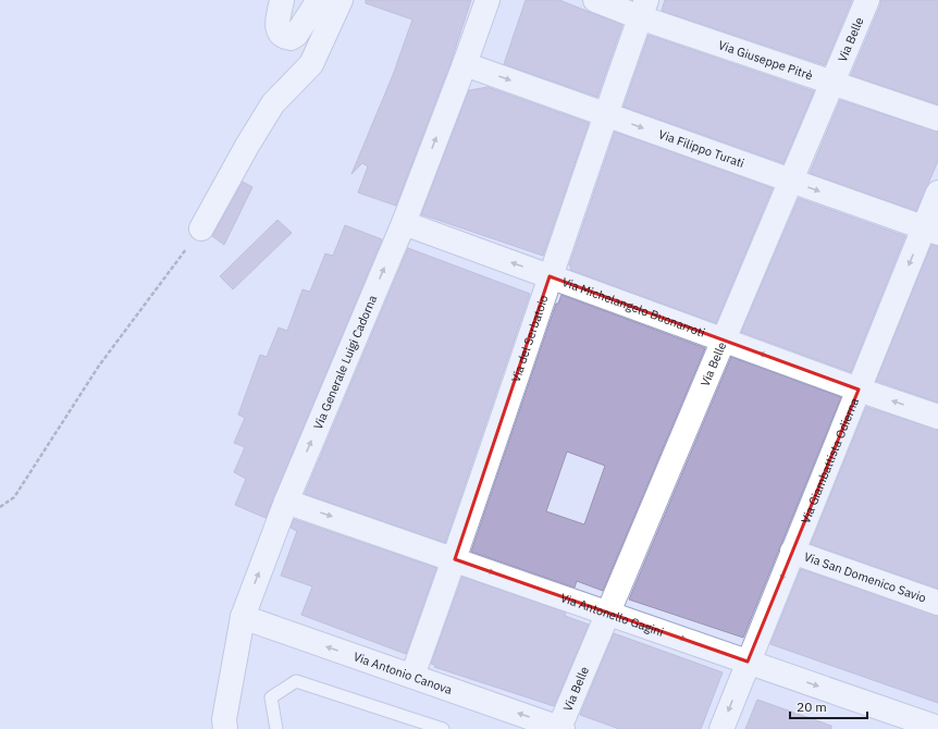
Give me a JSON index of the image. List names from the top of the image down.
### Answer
{
  "streets": {
    "street": [
      "Via Belle",
      "Via Giuseppe Pitrè",
      "Via Filippo Turati",
      "Via Michelangelo Buonarroti",
      "Via del Serbatoio",
      "Via Generale Luigi Cadorna",
      "Via Giambattista Odierna",
      "Via San Domenico Savio",
      "Via Antonello Gagini",
      "Via Antonio Canova"
    ]
  },
  "crossings": [
    ["Via Belle", "Via Giuseppe Pitrè"],
    ["Via Belle", "Via Filippo Turati"],
    ["Via Belle", "Via Michelangelo Buonarroti"],
    ["Via Belle", "Via Antonello Gagini"],
    ["Via Belle", "Via Antonio Canova"],
    ["Via Giuseppe Pitrè", "Via del Serbatoio"],
    ["Via Filippo Turati", "Via del Serbatoio"],
    ["Via Filippo Turati", "Via Generale Luigi Cadorna"],
    ["Via Filippo Turati", "Via Giambattista Odierna"],
    ["Via Michelangelo Buonarroti", "Via del Serbatoio"],
    ["Via Michelangelo Buonarroti", "Via Generale Luigi Cadorna"],
    ["Via Michelangelo Buonarroti", "Via Giambattista Odierna"],
    ["Via del Serbatoio", "Via Antonello Gagini"],
    ["Via del Serbatoio", "Via Antonio Canova"],
    ["Via Generale Luigi Cadorna", "Via Antonello Gagini"],
    ["Via Generale Luigi Cadorna", "Via Antonio Canova"],
    ["Via Giambattista Odierna", "Via San Domenico Savio"],
    ["Via Giambattista Odierna", "Via Antonello Gagini"]
  ],
  "one_way": [
    "Via Filippo Turati",
    "Via Michelangelo Buonarroti",
    "Via Giambattista Odierna",
    "Via Antonello Gagini",
    "Via Antonio Canova"
  ],
  "scale_bar": "20 m"
}
